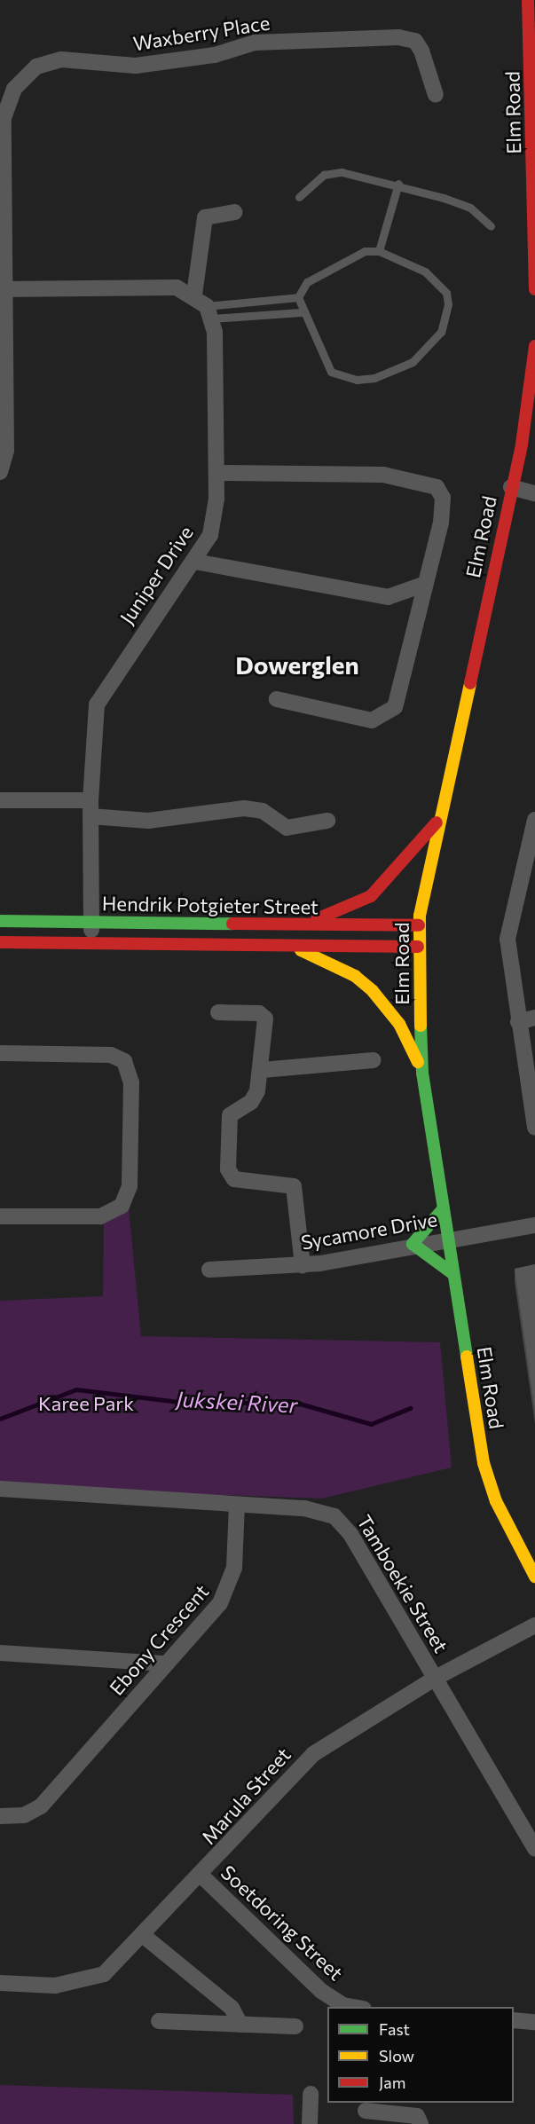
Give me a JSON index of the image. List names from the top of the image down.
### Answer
{
  "streets": {
    "street": [
      "Waxberry Place",
      "Elm Road",
      "Juniper Drive",
      "Hendrik Potgieter Street",
      "Sycamore Drive",
      "Tamboekie Street",
      "Ebony Crescent",
      "Marula Street",
      "Soetdoring Street"
    ]
  },
  "crossings": [
    ["Elm Road", "Hendrik Potgieter Street"],
    ["Elm Road", "Sycamore Drive"],
    ["Juniper Drive", "Hendrik Potgieter Street"],
    ["Tamboekie Street", "Ebony Crescent"],
    ["Tamboekie Street", "Marula Street"],
    ["Marula Street", "Soetdoring Street"]
  ],
  "districts": ["Dowerglen"],
  "water": ["Jukskei River"],
  "parks": ["Karee Park"],
  "legend": ["Fast", "Slow", "Jam"]
}
